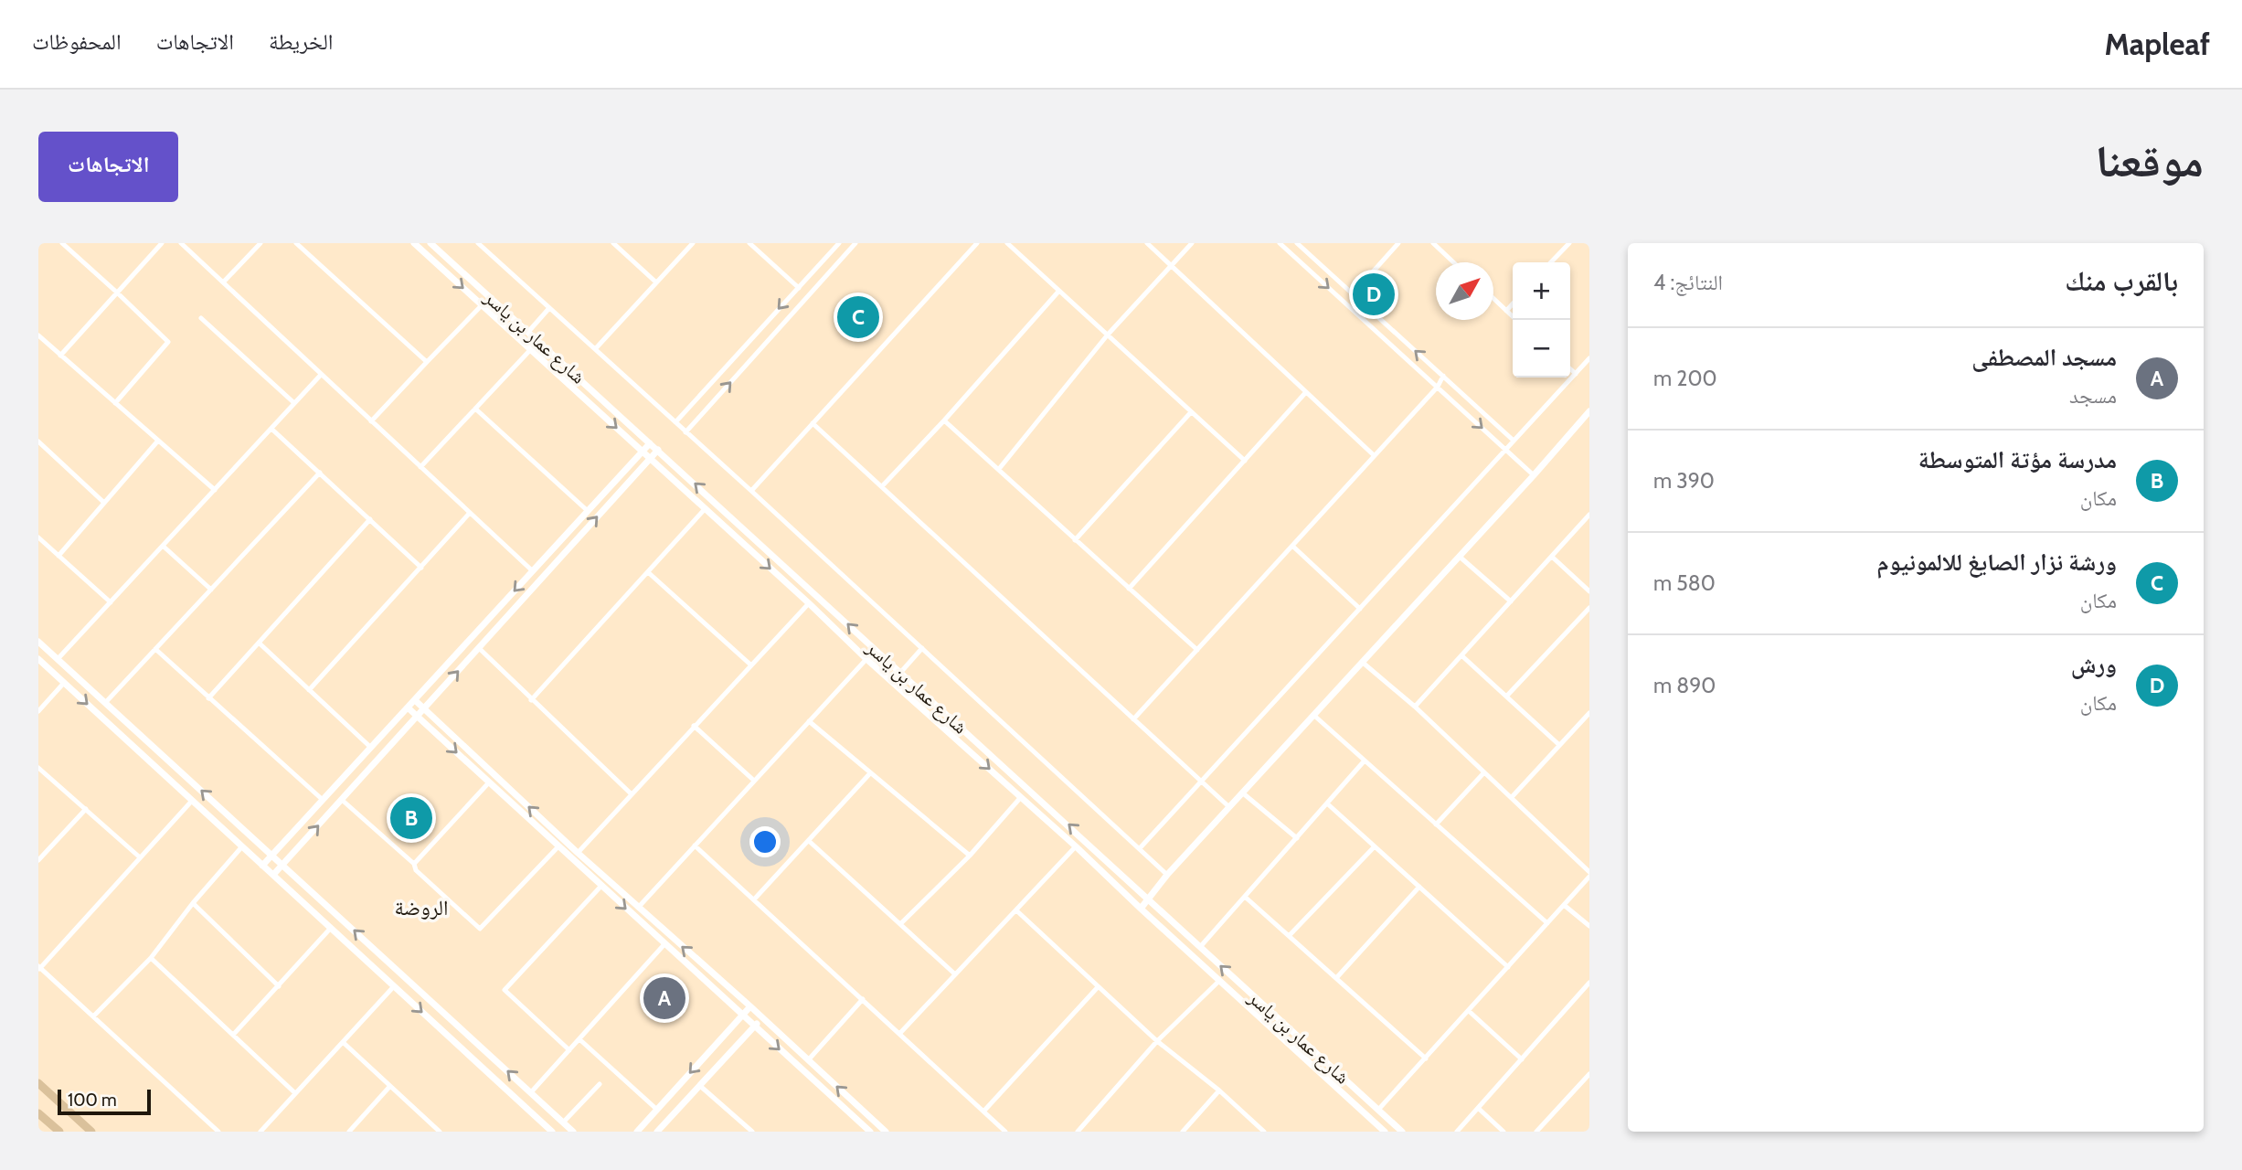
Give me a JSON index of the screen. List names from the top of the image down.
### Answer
{
  "streets": {
    "street": ["شارع عمار بن ياسر"]
  },
  "districts": ["الروضة"],
  "scale_bar": "100 m",
  "north": "top right",
  "page": {
    "header": "Mapleaf",
    "nav": ["الخريطة", "الاتجاهات", "المحفوظات"],
    "title": "موقعنا",
    "buttons": "الاتجاهات",
    "heading": ["بالقرب منك", "النتائج: 4"],
    "map_buttons": ["+", "−"],
    "pins": [
      "D",
      "C",
      "B",
      "A"
    ],
    "list": [
      {
        "mark": "A",
        "name": "مسجد المصطفى",
        "note": "مسجد",
        "value": "200 m"
      },
      {
        "mark": "B",
        "name": "مدرسة مؤتة المتوسطة",
        "note": "مكان",
        "value": "390 m"
      },
      {
        "mark": "C",
        "name": "ورشة نزار الصايغ للالمونيوم",
        "note": "مكان",
        "value": "580 m"
      },
      {
        "mark": "D",
        "name": "ورش",
        "note": "مكان",
        "value": "890 m"
      }
    ],
    "scale": "100 m"
  }
}
